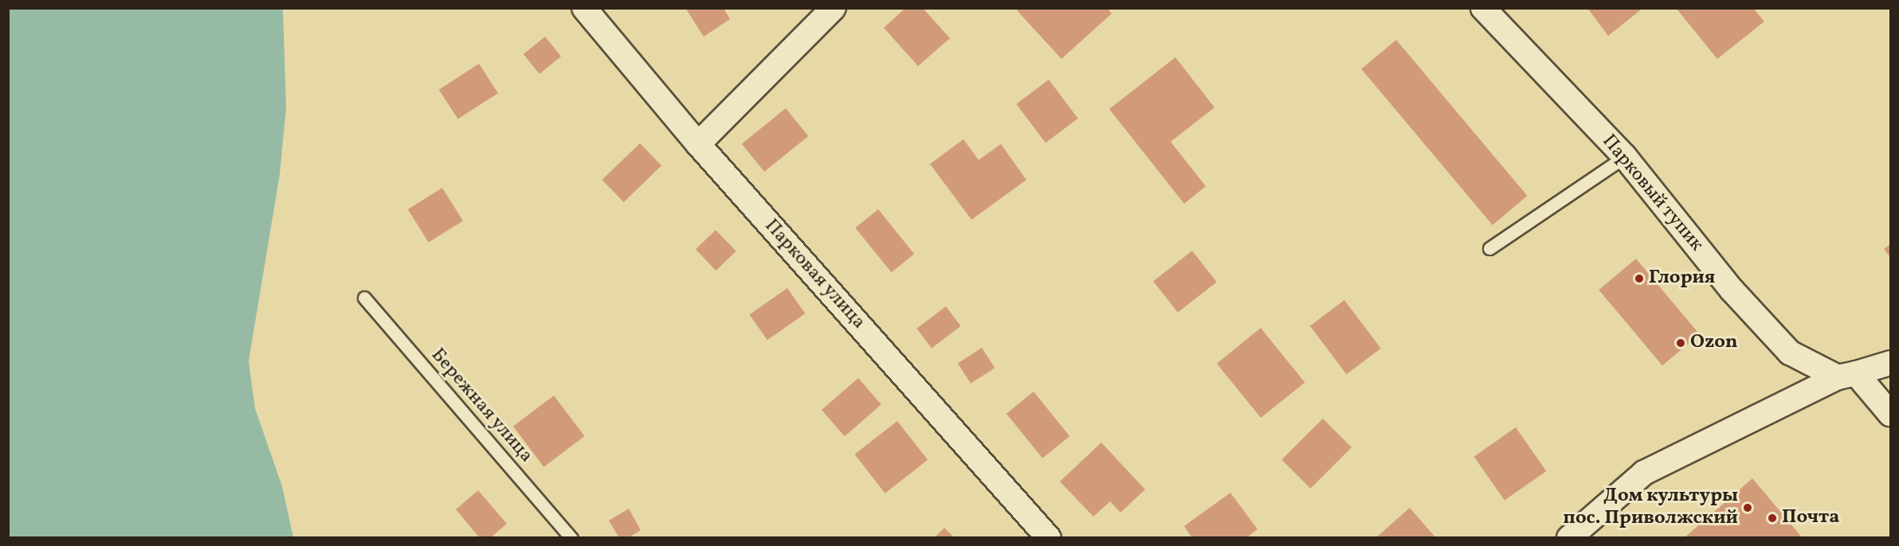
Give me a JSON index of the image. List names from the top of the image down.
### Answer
{
  "streets": {
    "street": ["Парковый тупик", "Парковая улица"],
    "lane": ["Бережная улица"]
  },
  "places": [
    "Глория",
    "Ozon",
    "Дом культуры пос. Приволжский",
    "Почта"
  ]
}
